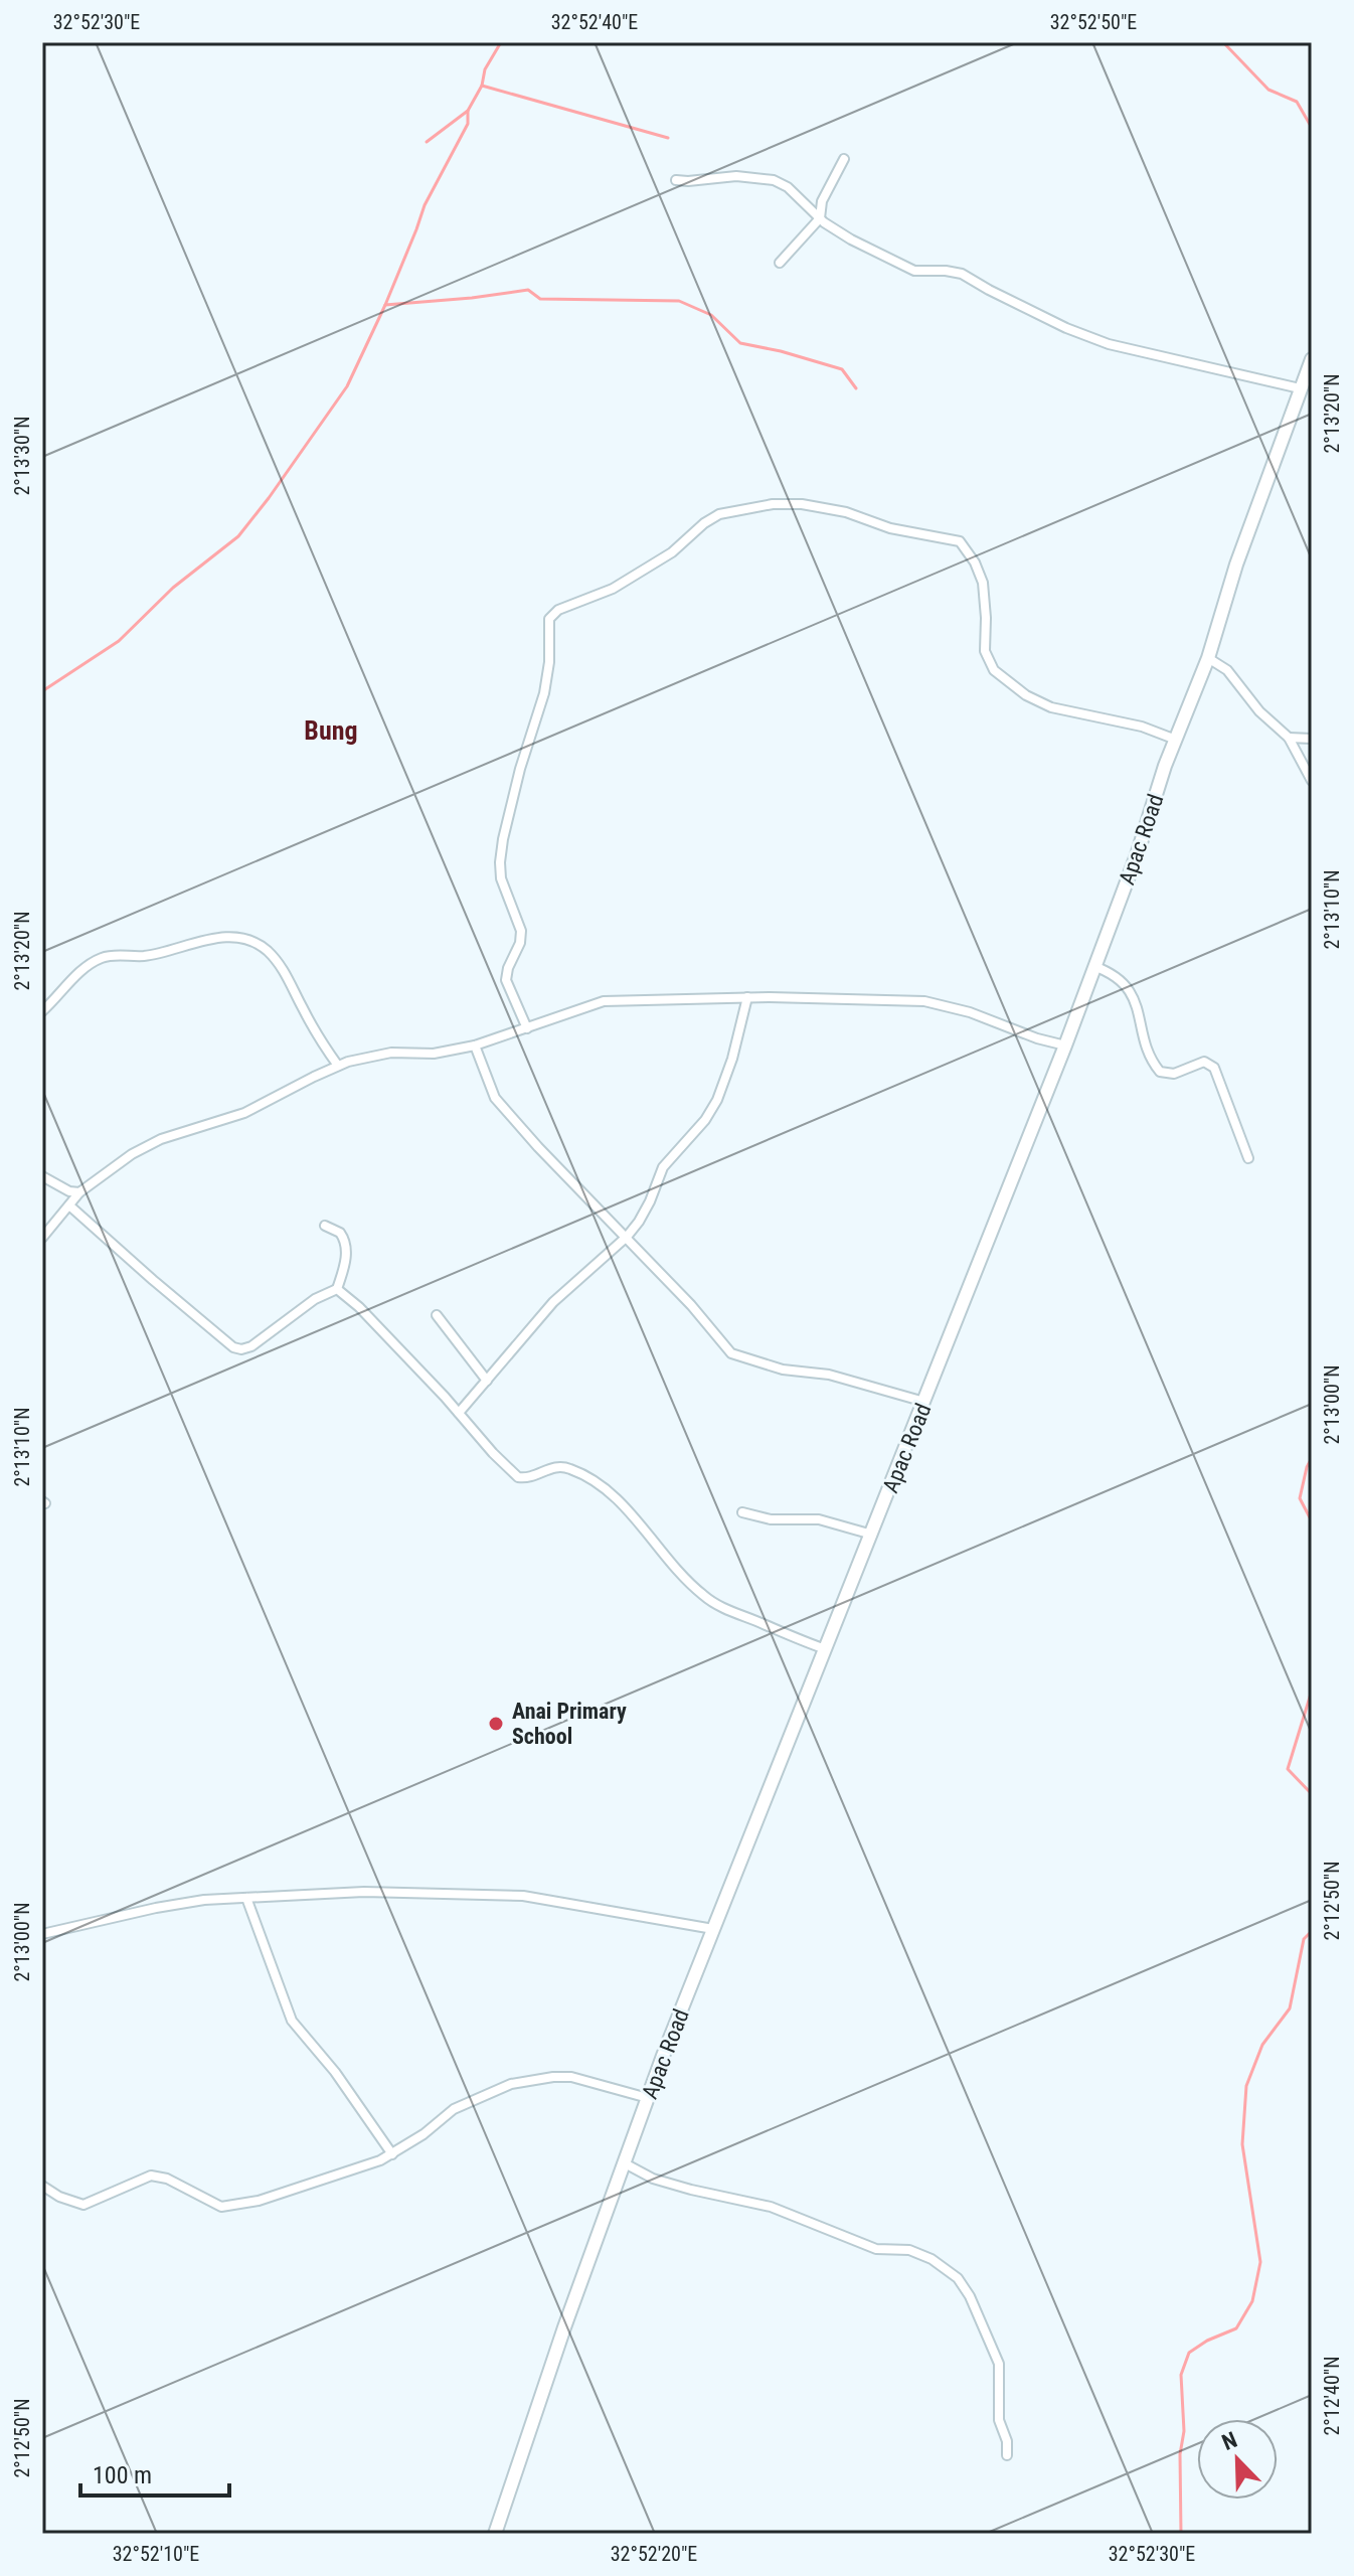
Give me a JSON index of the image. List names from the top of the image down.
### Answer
{
  "streets": {
    "main road": ["Apac Road"]
  },
  "districts": ["Bung"],
  "places": ["Anai Primary School"],
  "scale_bar": "100 m",
  "north": "top left",
  "coordinates": [
    "32°52'30\"E",
    "32°52'40\"E",
    "32°52'50\"E",
    "2°13'20\"N",
    "2°13'30\"N",
    "2°13'10\"N",
    "2°13'00\"N",
    "2°12'50\"N",
    "2°12'40\"N",
    "32°52'10\"E",
    "32°52'20\"E"
  ]
}
